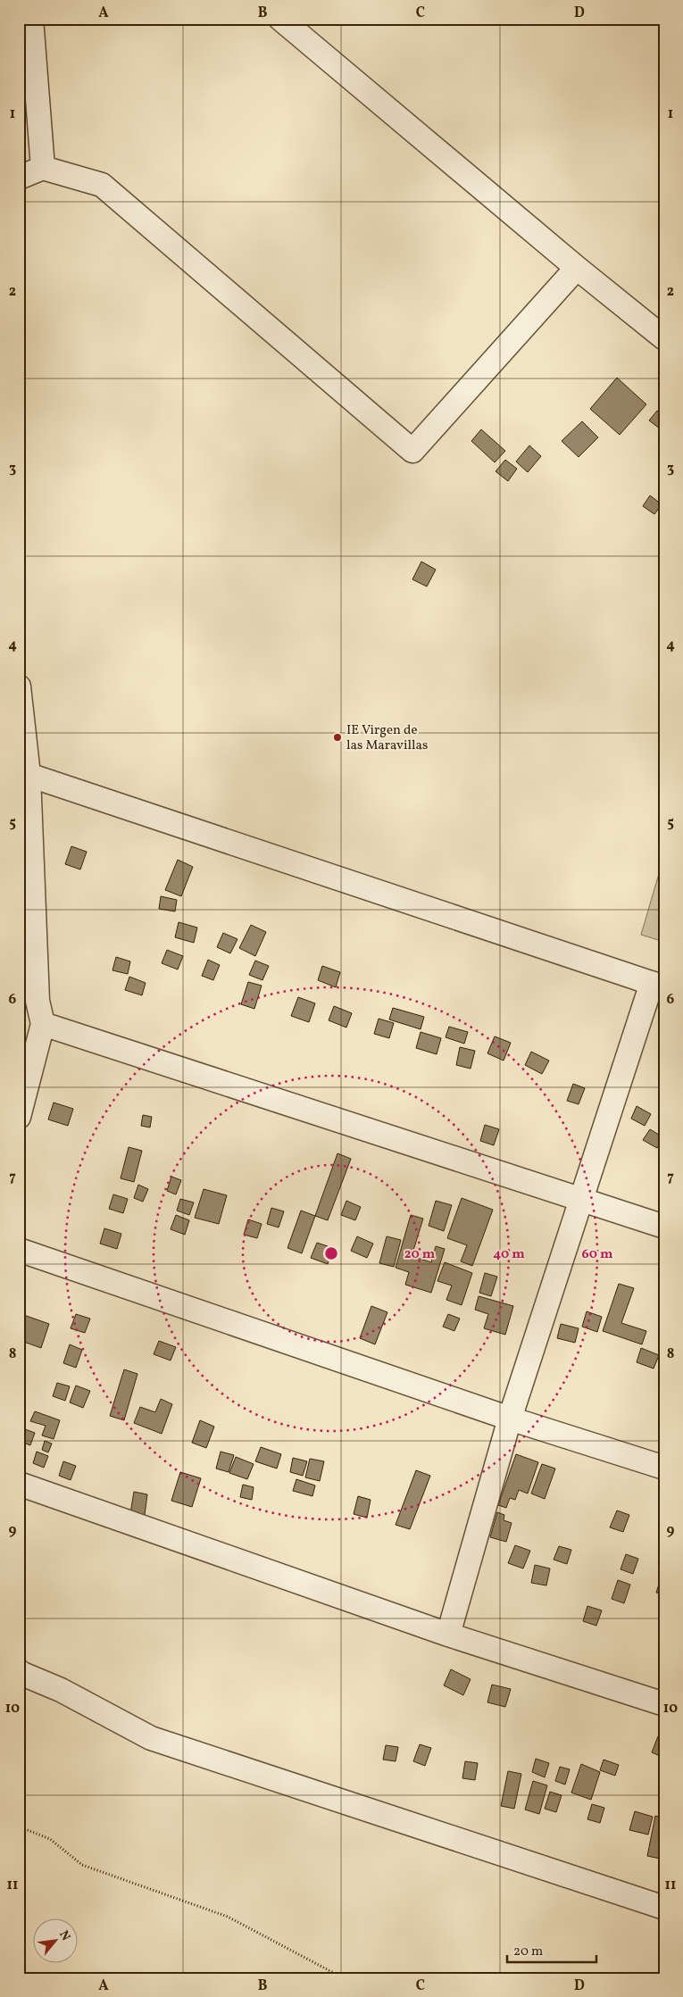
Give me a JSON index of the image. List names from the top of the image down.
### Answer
{
  "places": ["IE Virgen de las Maravillas"],
  "scale_bar": "20 m",
  "north": "top right",
  "grid": {
    "columns": [
      "A",
      "B",
      "C",
      "D"
    ],
    "rows": [
      "1",
      "2",
      "3",
      "4",
      "5",
      "6",
      "7",
      "8",
      "9",
      "10",
      "11"
    ]
  },
  "rings": ["20 m", "40 m", "60 m"]
}
